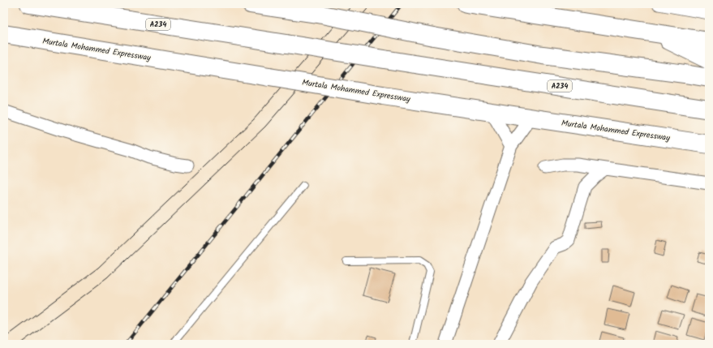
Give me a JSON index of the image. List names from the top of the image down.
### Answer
{
  "streets": {
    "highway": ["A234", "Murtala Mohammed Expressway"]
  }
}
